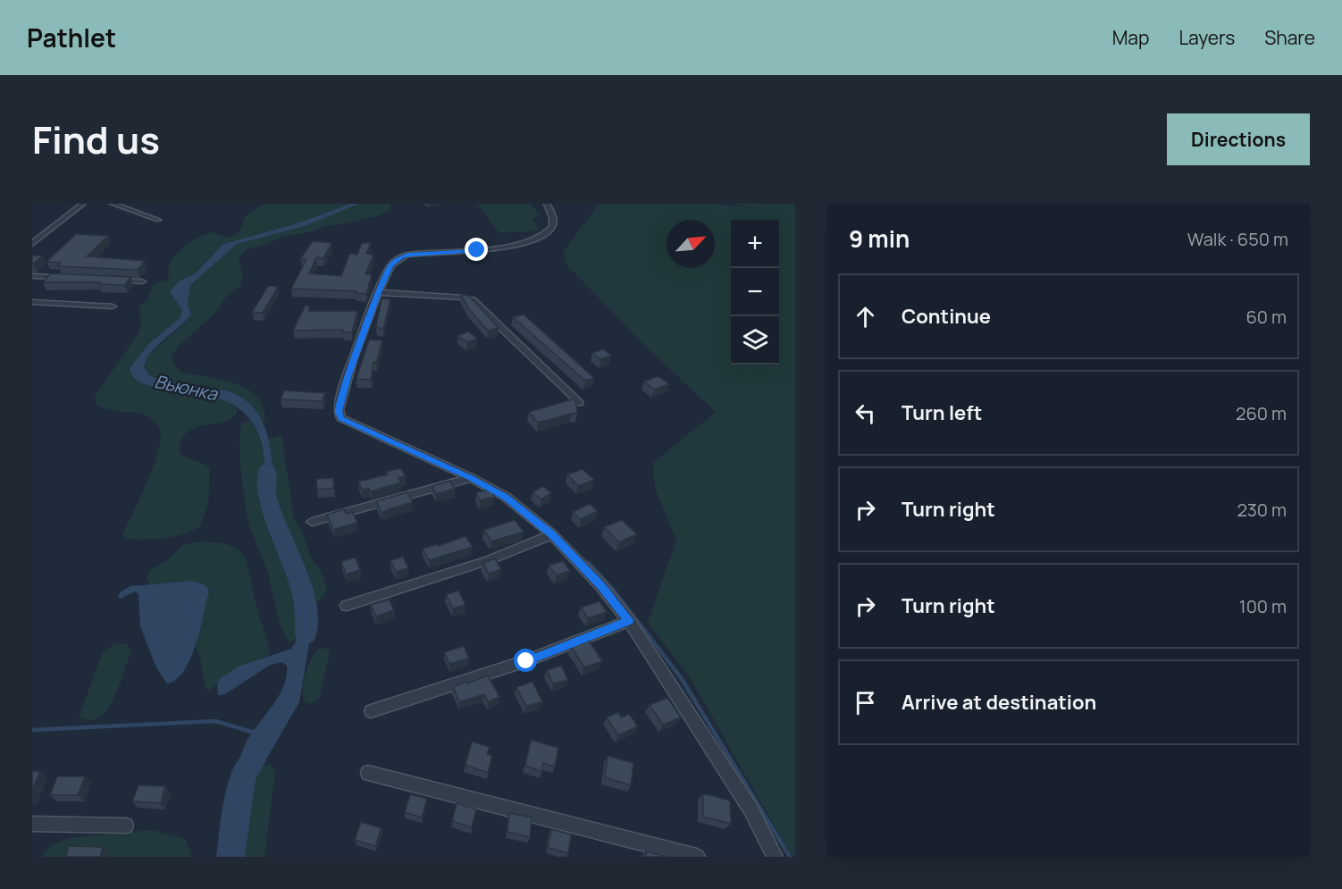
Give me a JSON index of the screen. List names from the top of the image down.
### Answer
{
  "water": ["Вьюнка"],
  "north": "top right",
  "page": {
    "header": "Pathlet",
    "nav": ["Map", "Layers", "Share"],
    "title": "Find us",
    "buttons": "Directions",
    "heading": ["9 min", "Walk · 650 m"],
    "map_buttons": ["+", "−"],
    "list": [
      ["Continue", "60 m"],
      ["Turn left", "260 m"],
      ["Turn right", "230 m"],
      ["Turn right", "100 m"],
      "Arrive at destination"
    ]
  }
}
